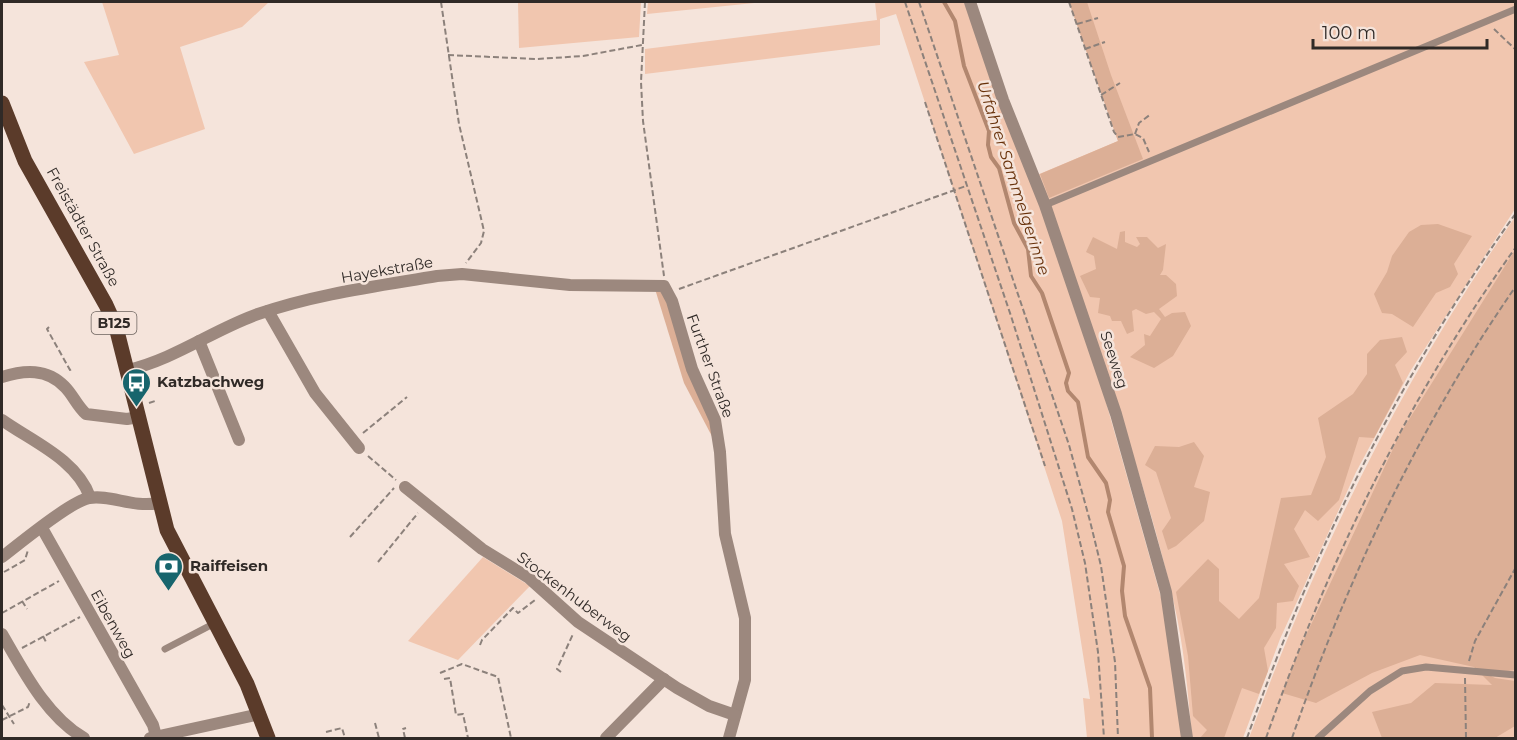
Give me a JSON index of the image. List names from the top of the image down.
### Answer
{
  "streets": {
    "main road": ["Freistädter Straße", "B125"],
    "street": [
      "Hayekstraße",
      "Seeweg",
      "Further Straße",
      "Stockenhuberweg",
      "Eibenweg"
    ]
  },
  "crossings": [
    ["Freistädter Straße", "Hayekstraße"],
    ["Freistädter Straße", "Eibenweg"],
    ["Hayekstraße", "Further Straße"],
    ["Further Straße", "Stockenhuberweg"]
  ],
  "water": ["Urfahrer Sammelgerinne"],
  "places": {
    "bus stop": ["Katzbachweg"],
    "bank": ["Raiffeisen"]
  },
  "scale_bar": "100 m"
}
